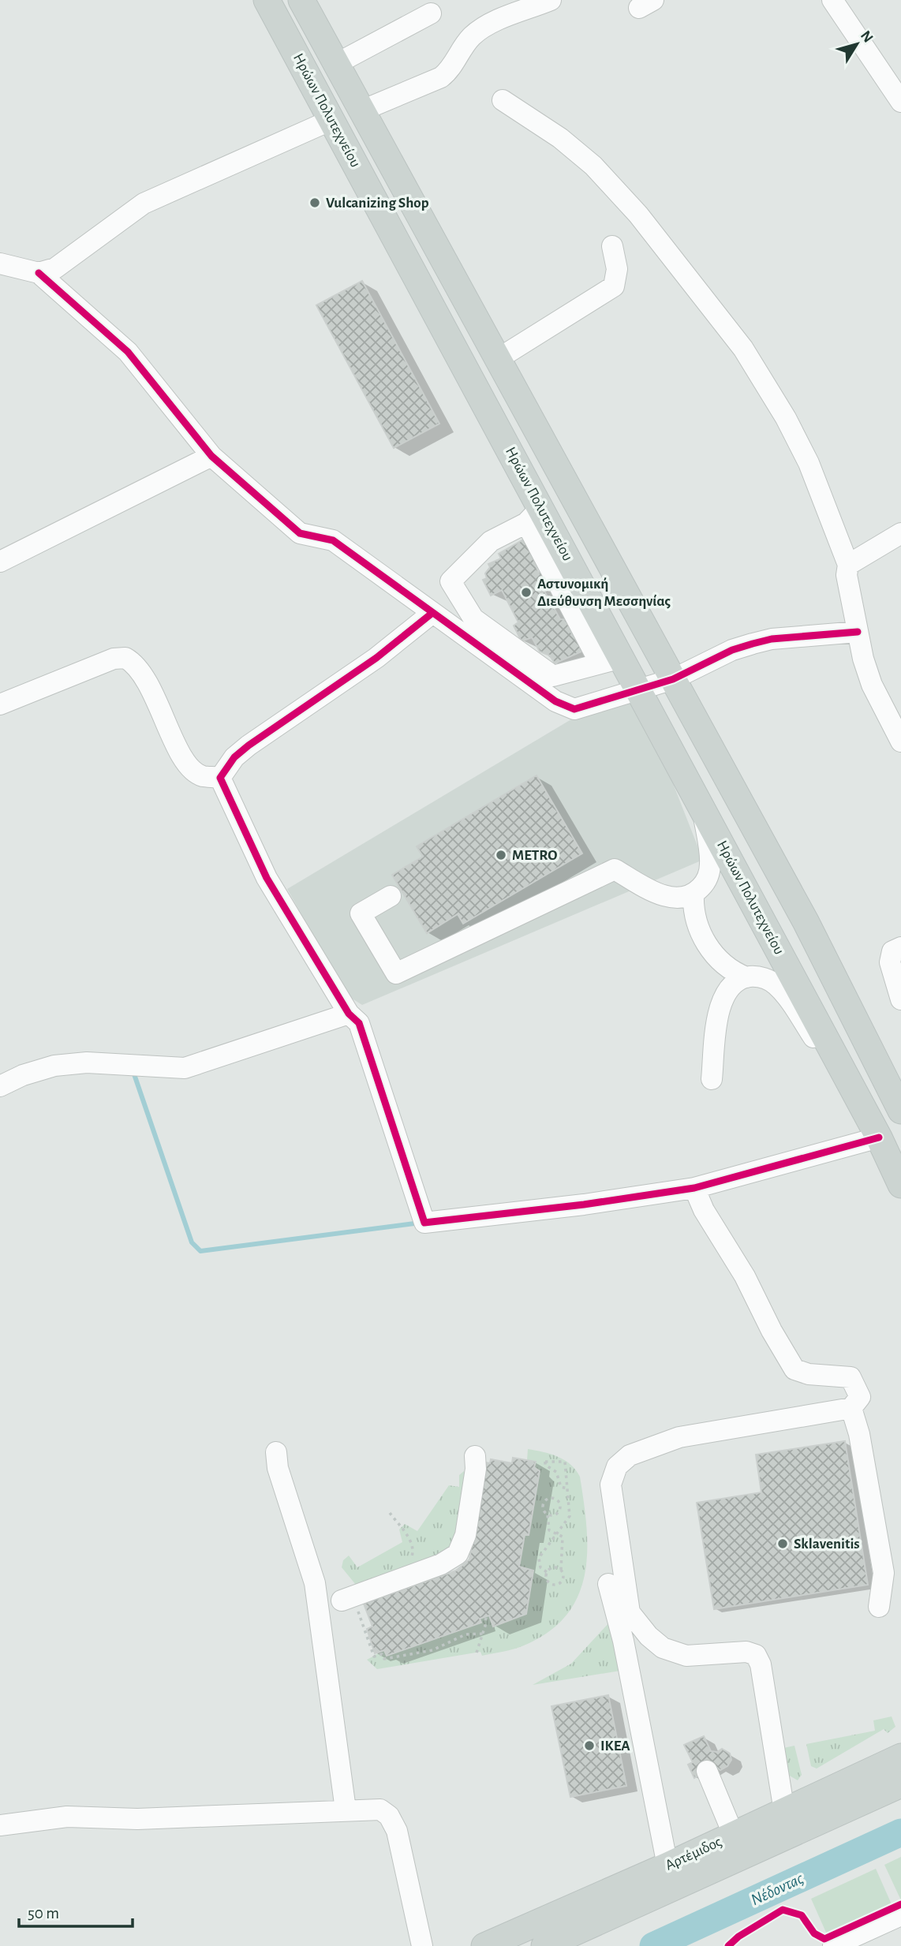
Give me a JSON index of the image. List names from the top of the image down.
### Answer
{
  "streets": {
    "main road": ["Ηρώων Πολυτεχνείου", "Αρτέμιδος"]
  },
  "water": ["Νέδoντας"],
  "places": [
    "Vulcanizing Shop",
    "Αστυνομική Διεύθυνση Μεσσηνίας",
    "METRO",
    "Sklavenitis",
    "IKEA"
  ],
  "scale_bar": "50 m",
  "north": "top right"
}
